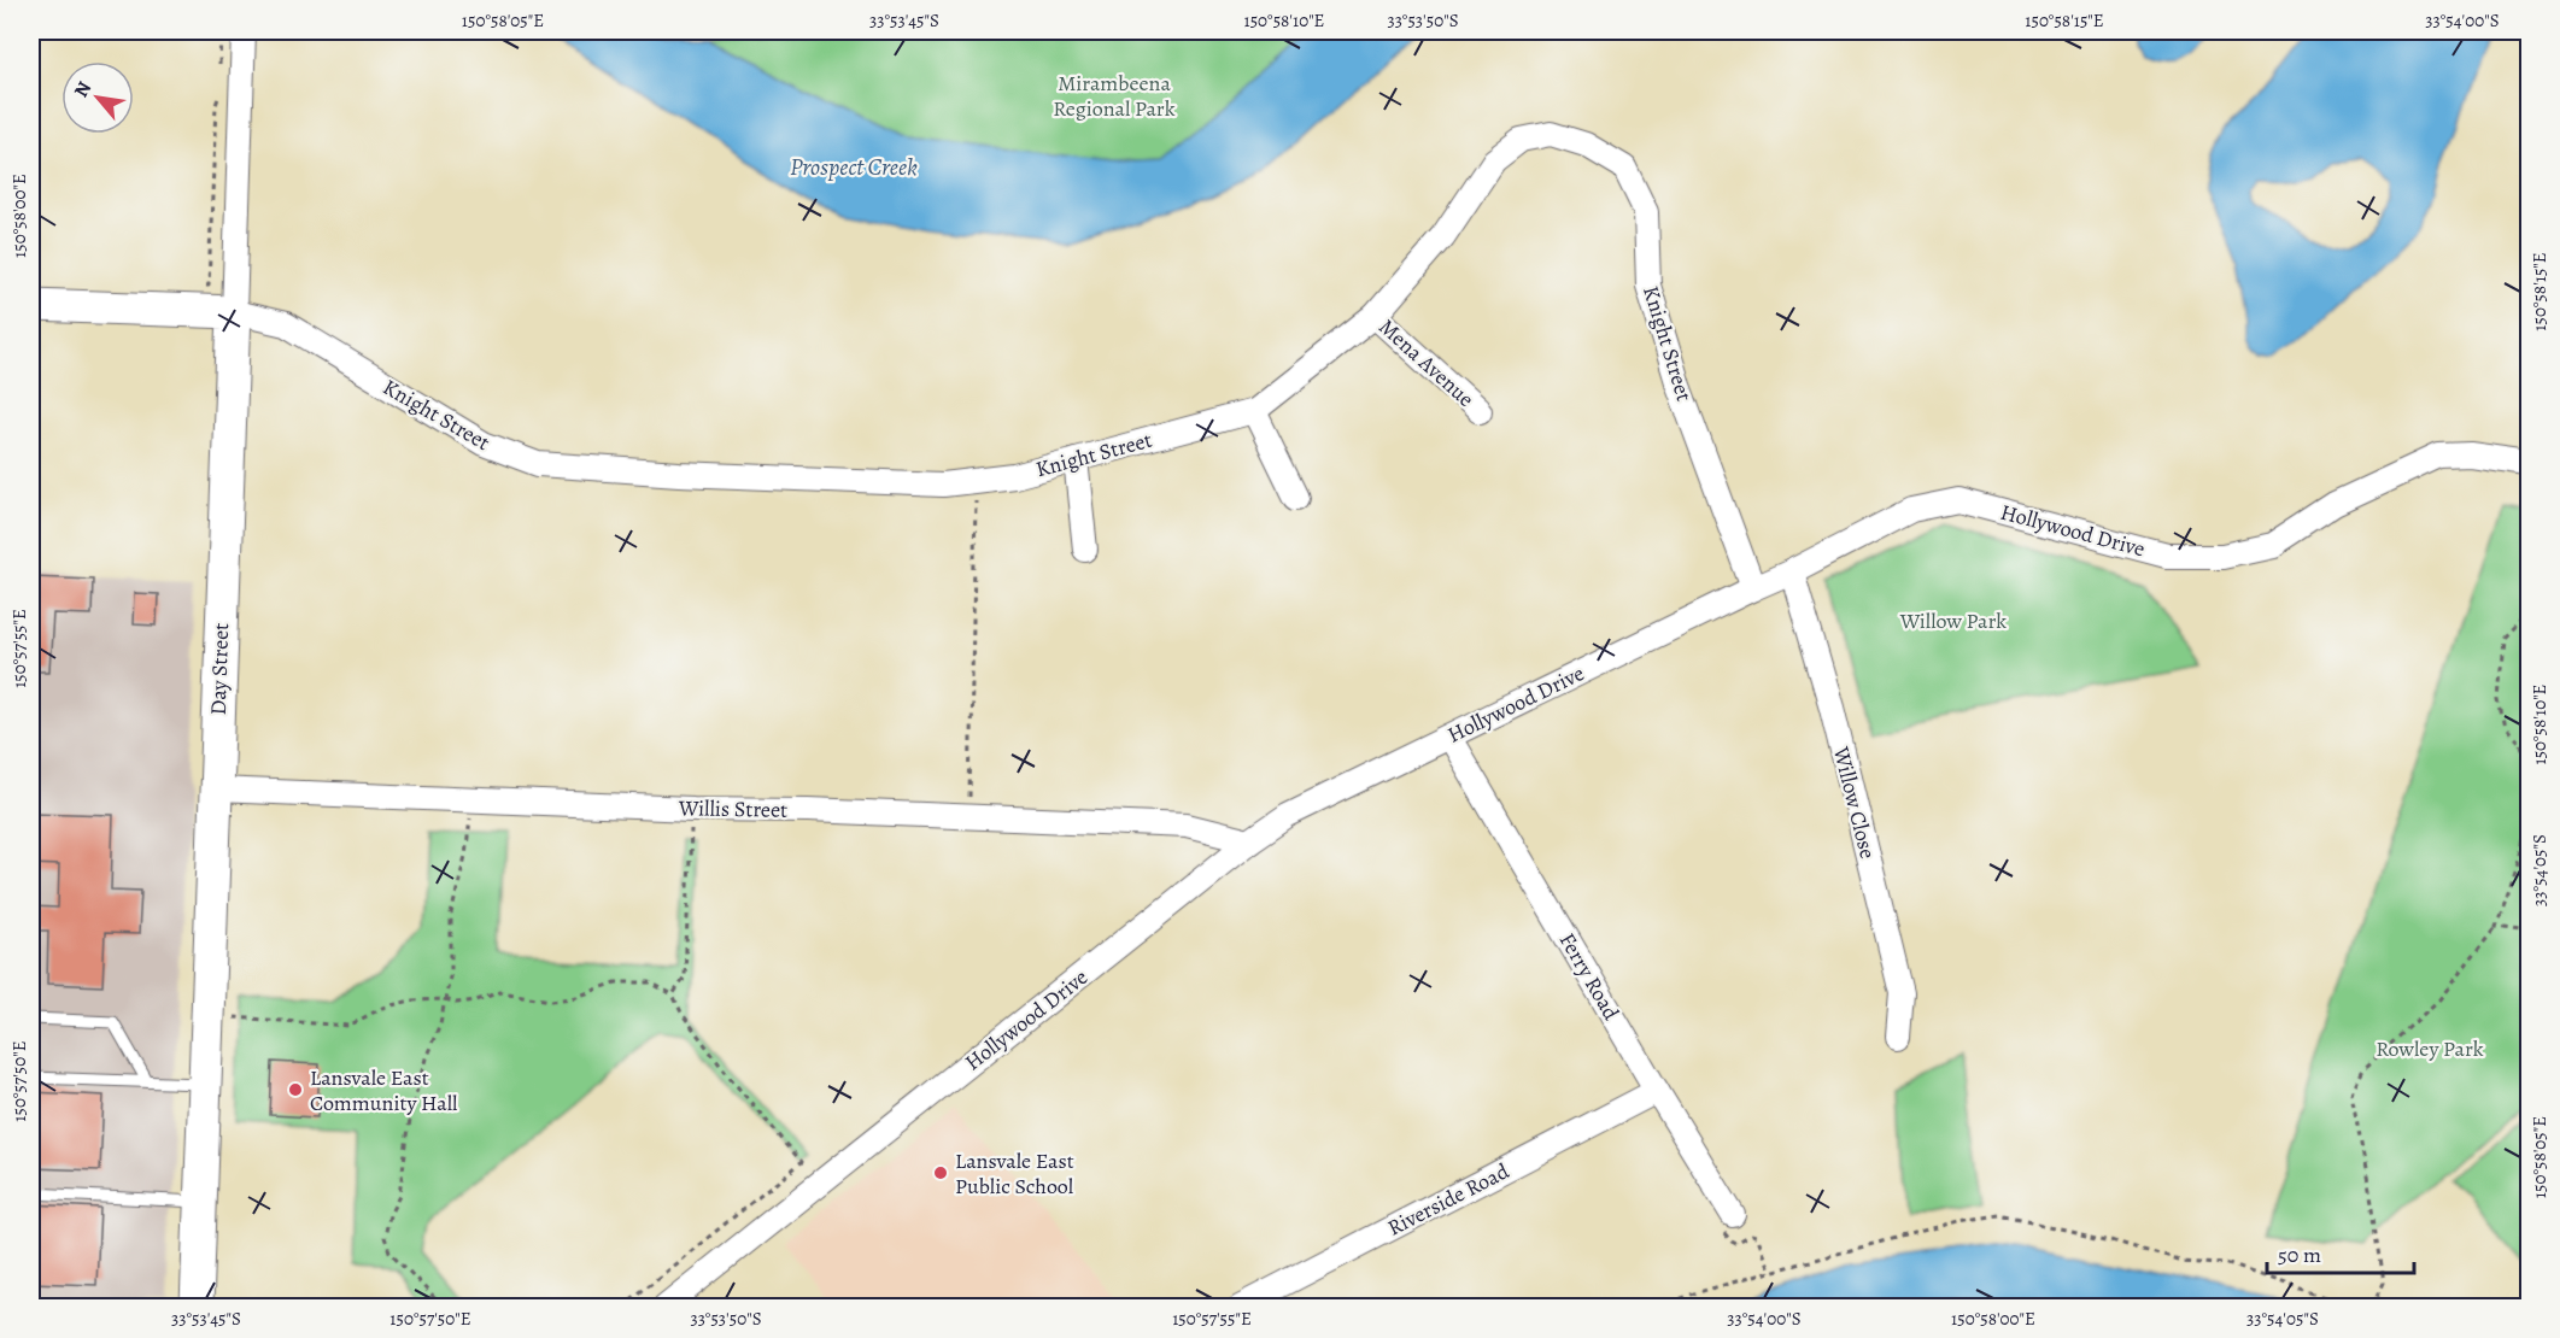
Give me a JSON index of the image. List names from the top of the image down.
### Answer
{
  "streets": {
    "street": [
      "Knight Street",
      "Mena Avenue",
      "Hollywood Drive",
      "Day Street",
      "Willow Close",
      "Willis Street",
      "Ferry Road",
      "Riverside Road"
    ]
  },
  "crossings": [
    ["Knight Street", "Mena Avenue"],
    ["Knight Street", "Hollywood Drive"],
    ["Knight Street", "Day Street"],
    ["Hollywood Drive", "Willow Close"],
    ["Hollywood Drive", "Willis Street"],
    ["Hollywood Drive", "Ferry Road"],
    ["Day Street", "Willis Street"],
    ["Ferry Road", "Riverside Road"]
  ],
  "water": ["Prospect Creek"],
  "parks": ["Mirambeena Regional Park", "Willow Park", "Rowley Park"],
  "places": ["Lansvale East Community Hall", "Lansvale East Public School"],
  "scale_bar": "50 m",
  "north": "top left",
  "coordinates": [
    "150°58'05\"E",
    "33°53'45\"S",
    "150°58'10\"E",
    "33°53'50\"S",
    "150°58'15\"E",
    "33°54'00\"S",
    "150°58'00\"E",
    "150°57'55\"E",
    "33°54'05\"S",
    "150°57'50\"E"
  ]
}
